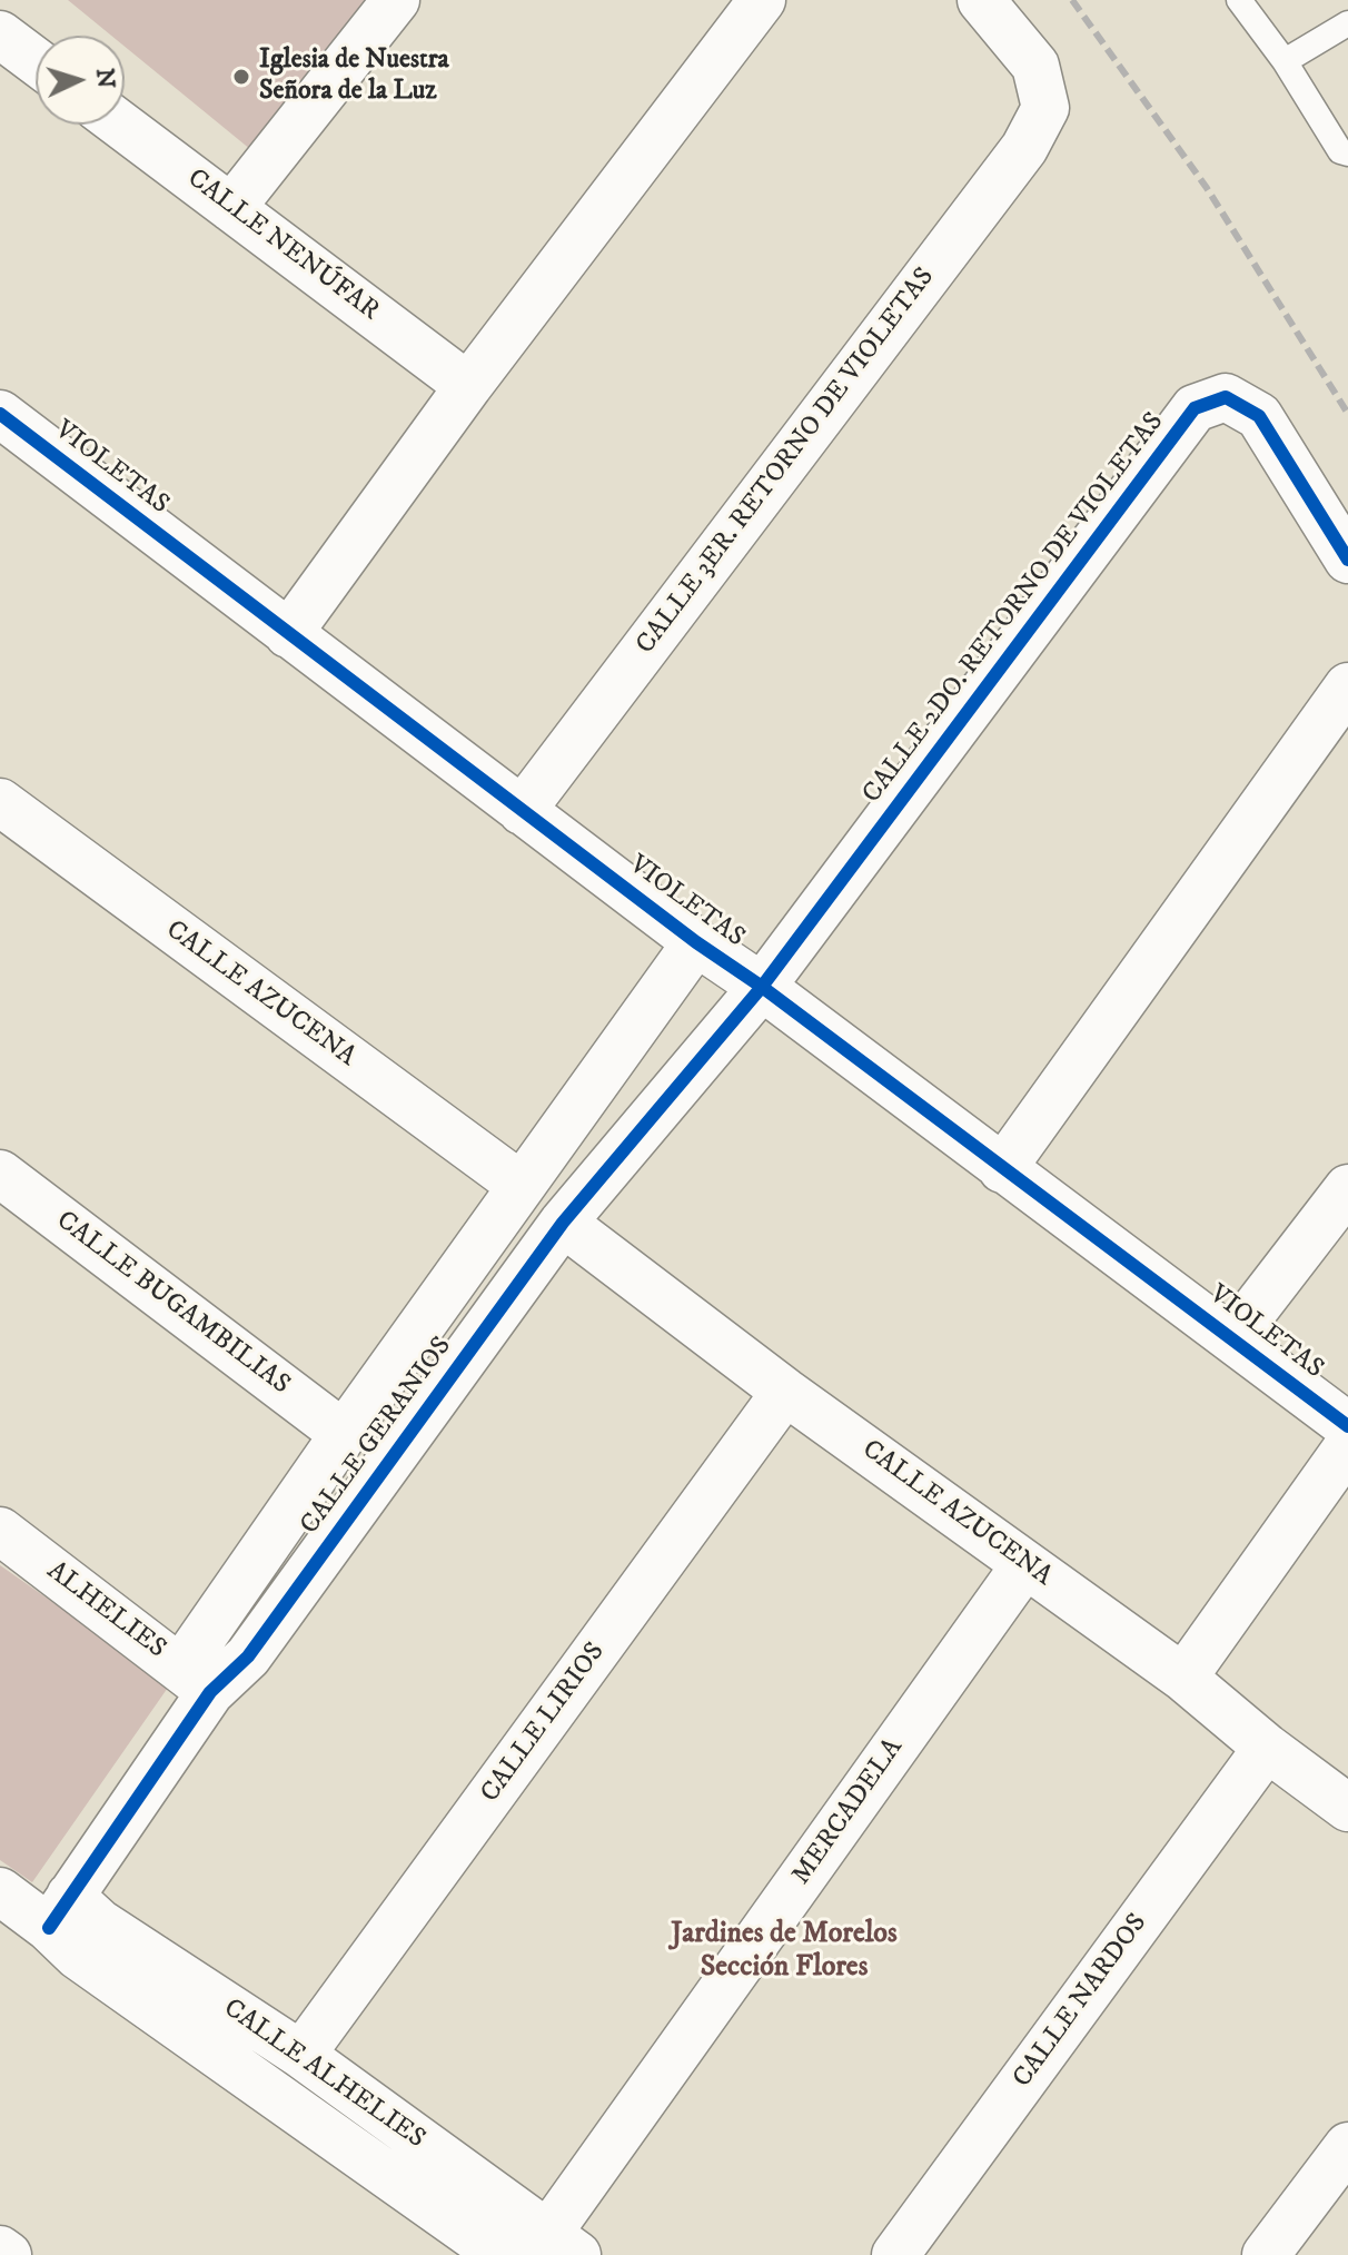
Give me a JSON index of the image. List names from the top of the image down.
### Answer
{
  "streets": {
    "street": [
      "CALLE NENÚFAR",
      "CALLE 3ER. RETORNO DE VIOLETAS",
      "VIOLETAS",
      "CALLE 2DO. RETORNO DE VIOLETAS",
      "CALLE AZUCENA",
      "CALLE BUGAMBILIAS",
      "CALLE GERANIOS",
      "ALHELIES",
      "CALLE LIRIOS",
      "MERCADELA",
      "CALLE NARDOS",
      "CALLE ALHELIES"
    ]
  },
  "crossings": [
    ["CALLE 3ER. RETORNO DE VIOLETAS", "VIOLETAS"],
    ["VIOLETAS", "CALLE 2DO. RETORNO DE VIOLETAS"],
    ["VIOLETAS", "CALLE GERANIOS"],
    ["CALLE 2DO. RETORNO DE VIOLETAS", "CALLE GERANIOS"],
    ["CALLE AZUCENA", "CALLE GERANIOS"],
    ["CALLE AZUCENA", "CALLE LIRIOS"],
    ["CALLE AZUCENA", "MERCADELA"],
    ["CALLE AZUCENA", "CALLE NARDOS"],
    ["CALLE BUGAMBILIAS", "CALLE GERANIOS"],
    ["CALLE GERANIOS", "ALHELIES"],
    ["CALLE GERANIOS", "CALLE ALHELIES"],
    ["CALLE LIRIOS", "CALLE ALHELIES"],
    ["MERCADELA", "CALLE ALHELIES"]
  ],
  "districts": ["Jardines de Morelos Sección Flores"],
  "places": ["Iglesia de Nuestra Señora de la Luz"],
  "north": "right"
}
